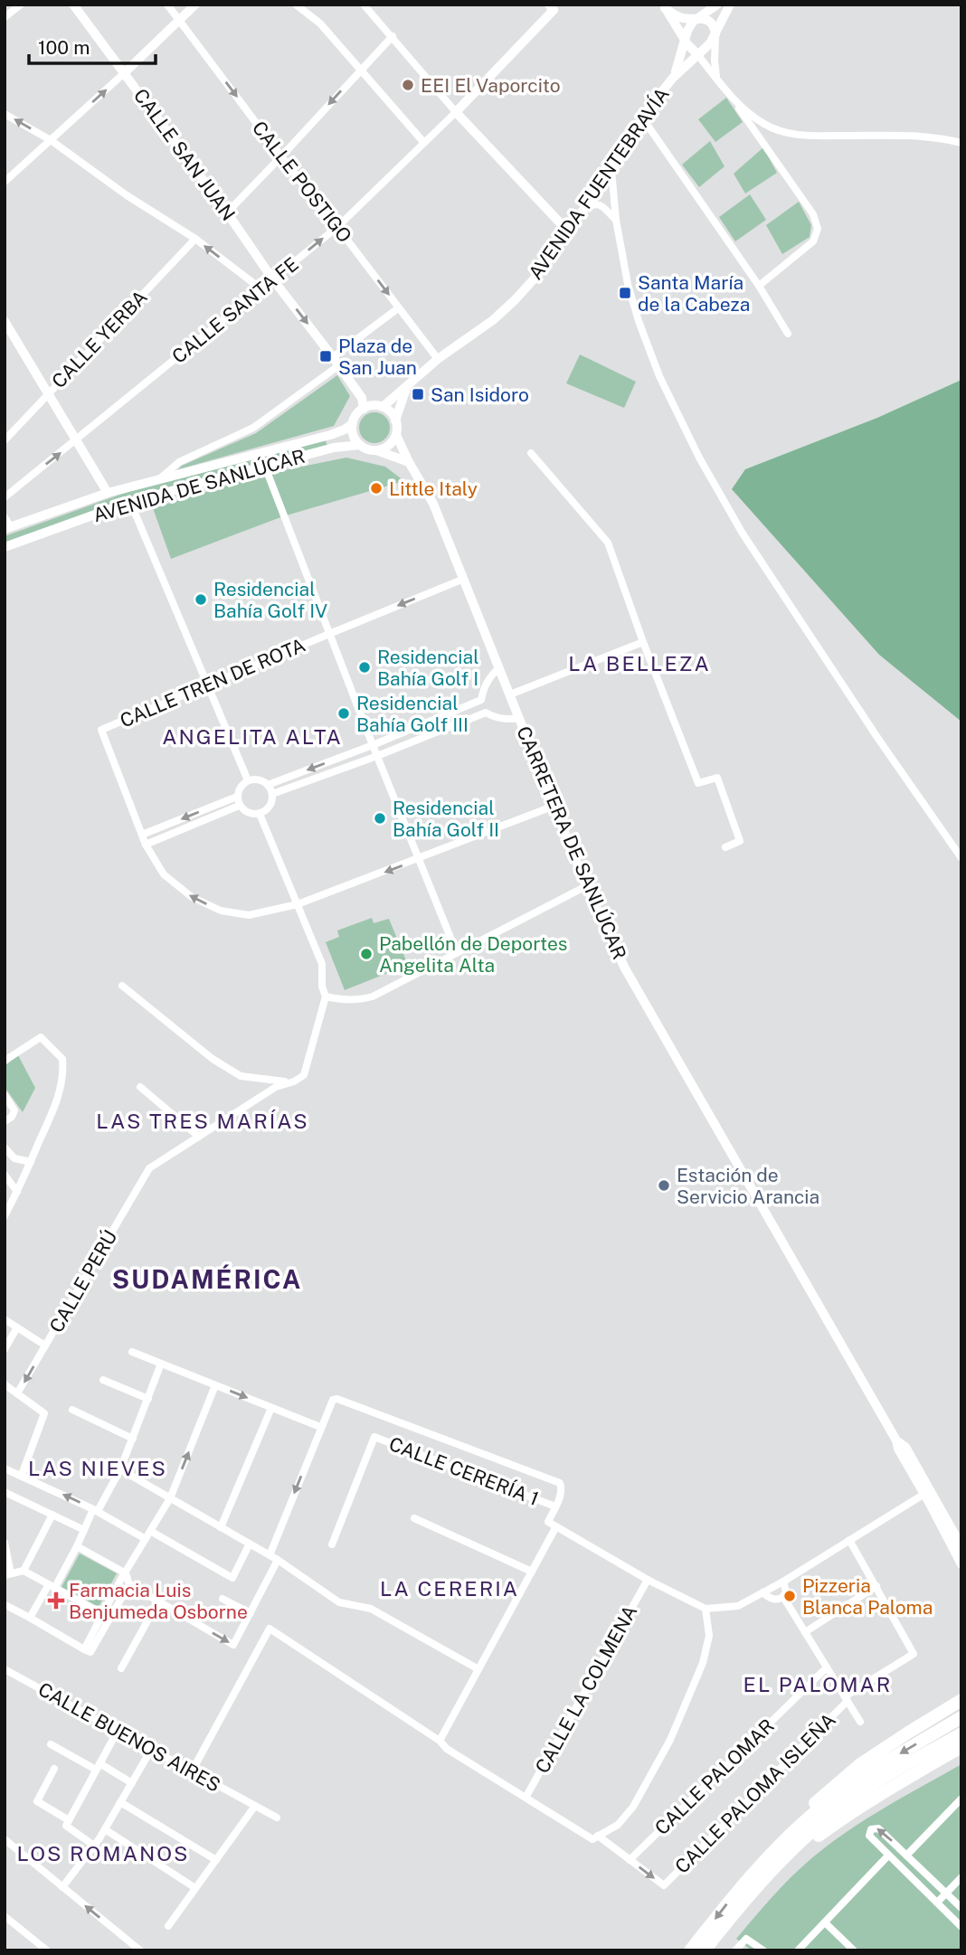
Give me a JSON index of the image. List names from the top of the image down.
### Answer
{
  "streets": {
    "main road": [
      "CALLE SAN JUAN",
      "AVENIDA FUENTEBRAVÍA",
      "AVENIDA DE SANLÚCAR",
      "CARRETERA DE SANLÚCAR"
    ],
    "street": [
      "CALLE POSTIGO",
      "CALLE SANTA FE",
      "CALLE YERBA",
      "CALLE TREN DE ROTA",
      "CALLE PERÚ",
      "CALLE CERERÍA 1",
      "CALLE LA COLMENA",
      "CALLE BUENOS AIRES",
      "CALLE PALOMAR",
      "CALLE PALOMA ISLEÑA"
    ]
  },
  "crossings": [
    ["CALLE SAN JUAN", "AVENIDA FUENTEBRAVÍA"],
    ["CALLE SAN JUAN", "CALLE SANTA FE"],
    ["CALLE SAN JUAN", "AVENIDA DE SANLÚCAR"],
    ["CALLE SAN JUAN", "CARRETERA DE SANLÚCAR"],
    ["CALLE POSTIGO", "AVENIDA FUENTEBRAVÍA"],
    ["CALLE POSTIGO", "CALLE SANTA FE"],
    ["AVENIDA FUENTEBRAVÍA", "AVENIDA DE SANLÚCAR"],
    ["AVENIDA FUENTEBRAVÍA", "CARRETERA DE SANLÚCAR"],
    ["AVENIDA DE SANLÚCAR", "CARRETERA DE SANLÚCAR"],
    ["CALLE TREN DE ROTA", "CARRETERA DE SANLÚCAR"],
    ["CALLE PALOMAR", "CALLE PALOMA ISLEÑA"]
  ],
  "one_way": ["CALLE POSTIGO", "CALLE PALOMA ISLEÑA"],
  "districts": [
    "LA BELLEZA",
    "ANGELITA ALTA",
    "LAS TRES MARÍAS",
    "SUDAMÉRICA",
    "LAS NIEVES",
    "LA CERERIA",
    "EL PALOMAR",
    "LOS ROMANOS"
  ],
  "places": {
    "other": [
      "EEI El Vaporcito",
      "Little Italy",
      "Residencial Bahía Golf IV",
      "Residencial Bahía Golf I",
      "Residencial Bahía Golf III",
      "Residencial Bahía Golf II",
      "Pabellón de Deportes Angelita Alta",
      "Estación de Servicio Arancia",
      "Pizzeria Blanca Paloma"
    ],
    "transit": ["Santa María de la Cabeza", "Plaza de San Juan", "San Isidoro"],
    "health": ["Farmacia Luis Benjumeda Osborne"]
  },
  "scale_bar": "100 m"
}
